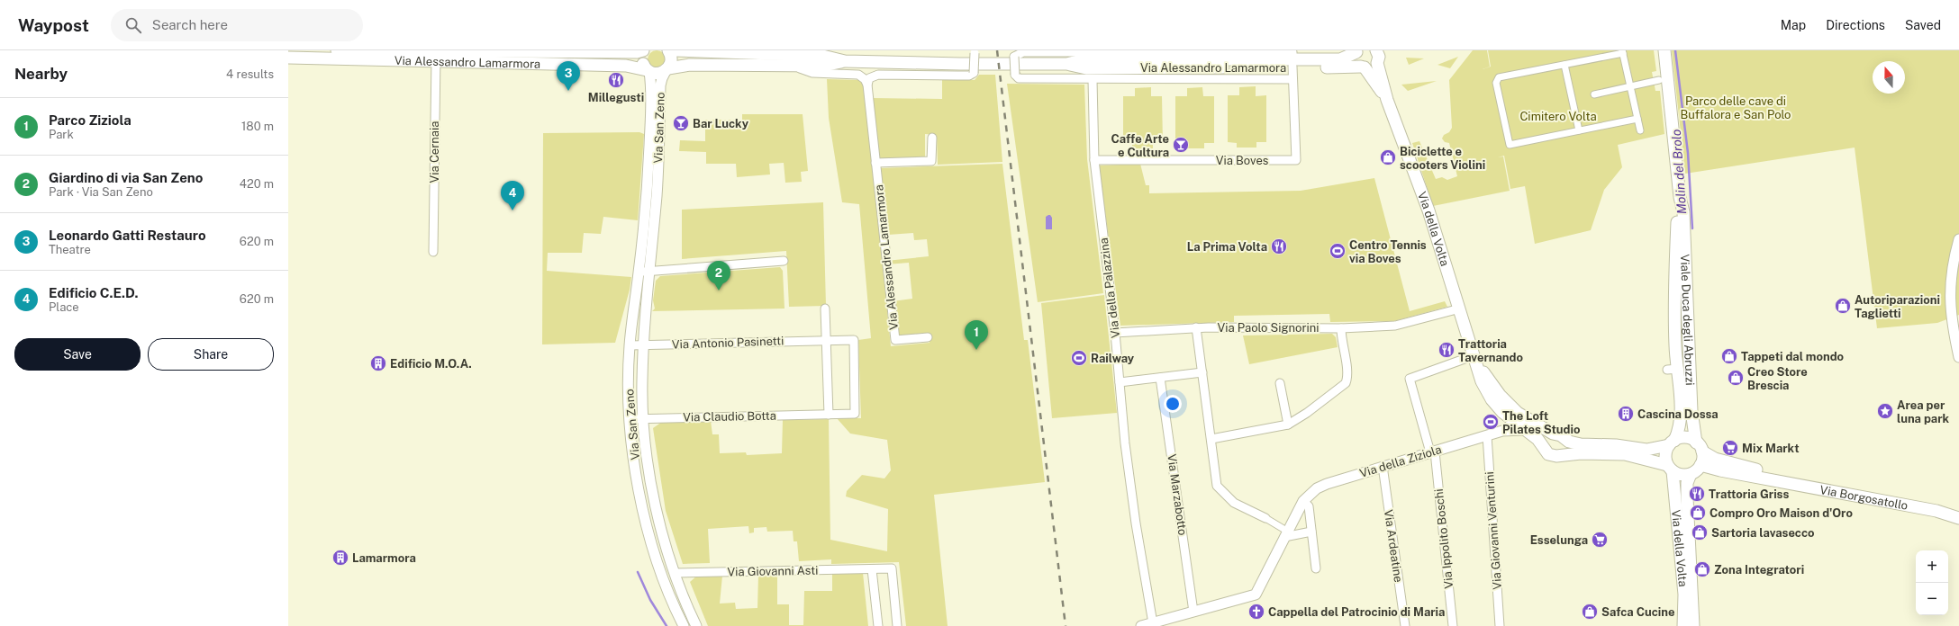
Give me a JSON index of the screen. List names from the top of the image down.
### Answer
{
  "streets": {
    "main road": [
      "Via Alessandro Lamarmora",
      "Via della Volta",
      "Viale Duca degli Abruzzi",
      "Via Borgosatollo"
    ],
    "street": [
      "Via San Zeno",
      "Via Cernaia",
      "Via Boves",
      "Via della Palazzina",
      "Via Paolo Signorini",
      "Via Antonio Pasinetti",
      "Via Claudio Botta",
      "Via della Ziziola",
      "Via Marzabotto",
      "Via Giovanni Venturini",
      "Via Ippolito Boschi",
      "Via Ardeatine",
      "Via Giovanni Asti"
    ]
  },
  "crossings": [
    ["Via Alessandro Lamarmora", "Via San Zeno"],
    ["Via Alessandro Lamarmora", "Via Cernaia"],
    ["Via Alessandro Lamarmora", "Via Boves"],
    ["Via Alessandro Lamarmora", "Via della Volta"],
    ["Via Alessandro Lamarmora", "Via della Palazzina"],
    ["Via San Zeno", "Via Antonio Pasinetti"],
    ["Via San Zeno", "Via Claudio Botta"],
    ["Via San Zeno", "Via Giovanni Asti"],
    ["Via Boves", "Via della Palazzina"],
    ["Via della Volta", "Viale Duca degli Abruzzi"],
    ["Via della Volta", "Via Paolo Signorini"],
    ["Via della Volta", "Via Borgosatollo"],
    ["Via della Volta", "Via Ippolito Boschi"],
    ["Via della Palazzina", "Via Paolo Signorini"],
    ["Via della Palazzina", "Via della Ziziola"],
    ["Viale Duca degli Abruzzi", "Via Borgosatollo"],
    ["Via Antonio Pasinetti", "Via Claudio Botta"],
    ["Via della Ziziola", "Via Marzabotto"],
    ["Via della Ziziola", "Via Giovanni Venturini"],
    ["Via della Ziziola", "Via Ippolito Boschi"],
    ["Via della Ziziola", "Via Ardeatine"]
  ],
  "water": ["Molin del Brolo"],
  "parks": ["Parco delle cave di Buffalora e San Polo", "Cimitero Volta"],
  "places": {
    "restaurant": [
      "Millegusti",
      "La Prima Volta",
      "Trattoria Tavernando",
      "Trattoria Griss"
    ],
    "bar": ["Bar Lucky", "Caffe Arte e Cultura"],
    "shop": [
      "Biciclette e scooters Violini",
      "Autoriparazioni Taglietti",
      "Tappeti dal mondo",
      "Creo Store Brescia",
      "Compro Oro Maison d'Oro",
      "Sartoria lavasecco",
      "Zona Integratori",
      "Safca Cucine"
    ],
    "sports": ["Centro Tennis via Boves", "Railway", "The Loft Pilates Studio"],
    "building": ["Edificio M.O.A.", "Cascina Dossa", "Lamarmora"],
    "place": ["Area per luna park"],
    "supermarket": ["Mix Markt", "Esselunga"],
    "church": ["Cappella del Patrocinio di Maria"]
  },
  "north": "top",
  "page": {
    "header": "Waypost",
    "search": "Search here",
    "nav": ["Map", "Directions", "Saved"],
    "heading": ["Nearby", "4 results"],
    "pins": [
      "3",
      "4",
      "2",
      "1"
    ],
    "list": [
      {
        "mark": "1",
        "name": "Parco Ziziola",
        "note": "Park",
        "value": "180 m"
      },
      {
        "mark": "2",
        "name": "Giardino di via San Zeno",
        "note": "Park · Via San Zeno",
        "value": "420 m"
      },
      {
        "mark": "3",
        "name": "Leonardo Gatti Restauro",
        "note": "Theatre",
        "value": "620 m"
      },
      {
        "mark": "4",
        "name": "Edificio C.E.D.",
        "note": "Place",
        "value": "620 m"
      }
    ],
    "buttons": ["Save", "Share"],
    "map_buttons": ["+", "−"]
  }
}
